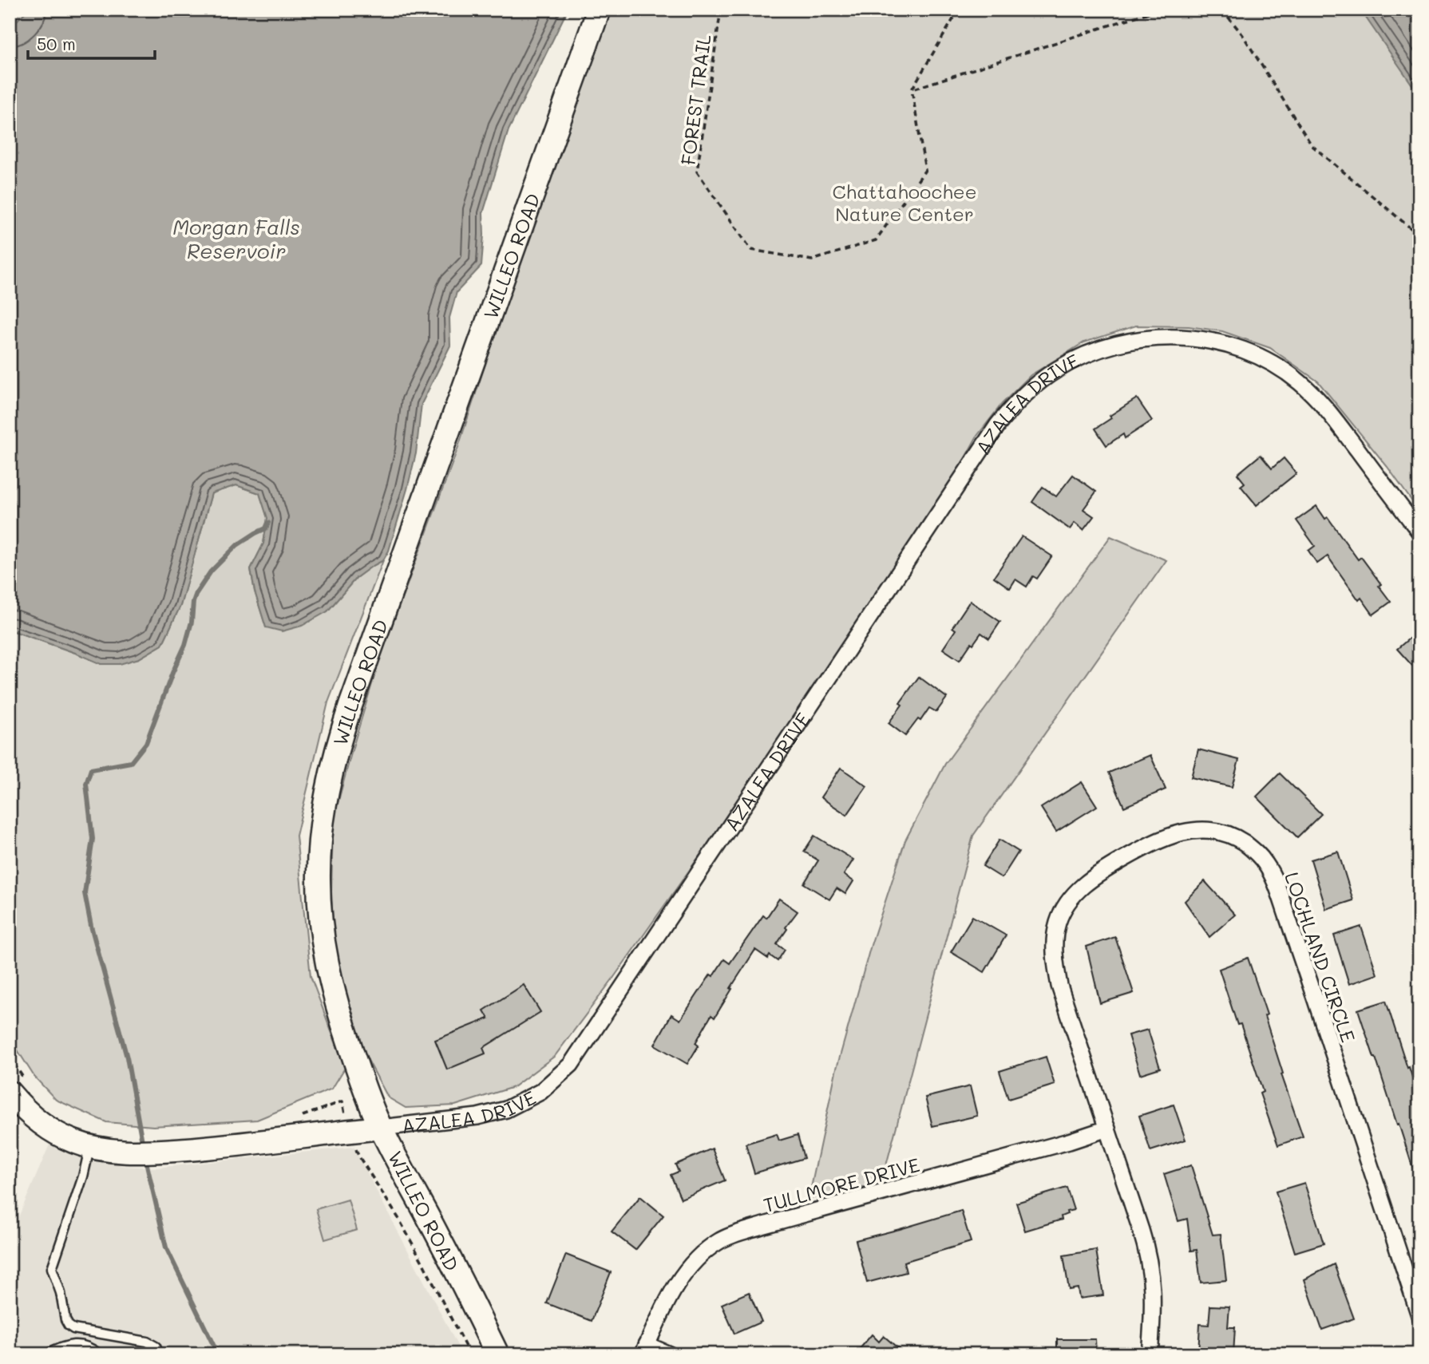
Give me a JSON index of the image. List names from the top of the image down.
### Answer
{
  "streets": {
    "street": [
      "WILLEO ROAD",
      "AZALEA DRIVE",
      "LOCHLAND CIRCLE",
      "TULLMORE DRIVE"
    ],
    "path": ["FOREST TRAIL"]
  },
  "crossings": [
    ["WILLEO ROAD", "AZALEA DRIVE"],
    ["LOCHLAND CIRCLE", "TULLMORE DRIVE"]
  ],
  "water": ["Morgan Falls Reservoir"],
  "parks": ["Chattahoochee Nature Center"],
  "scale_bar": "50 m"
}
